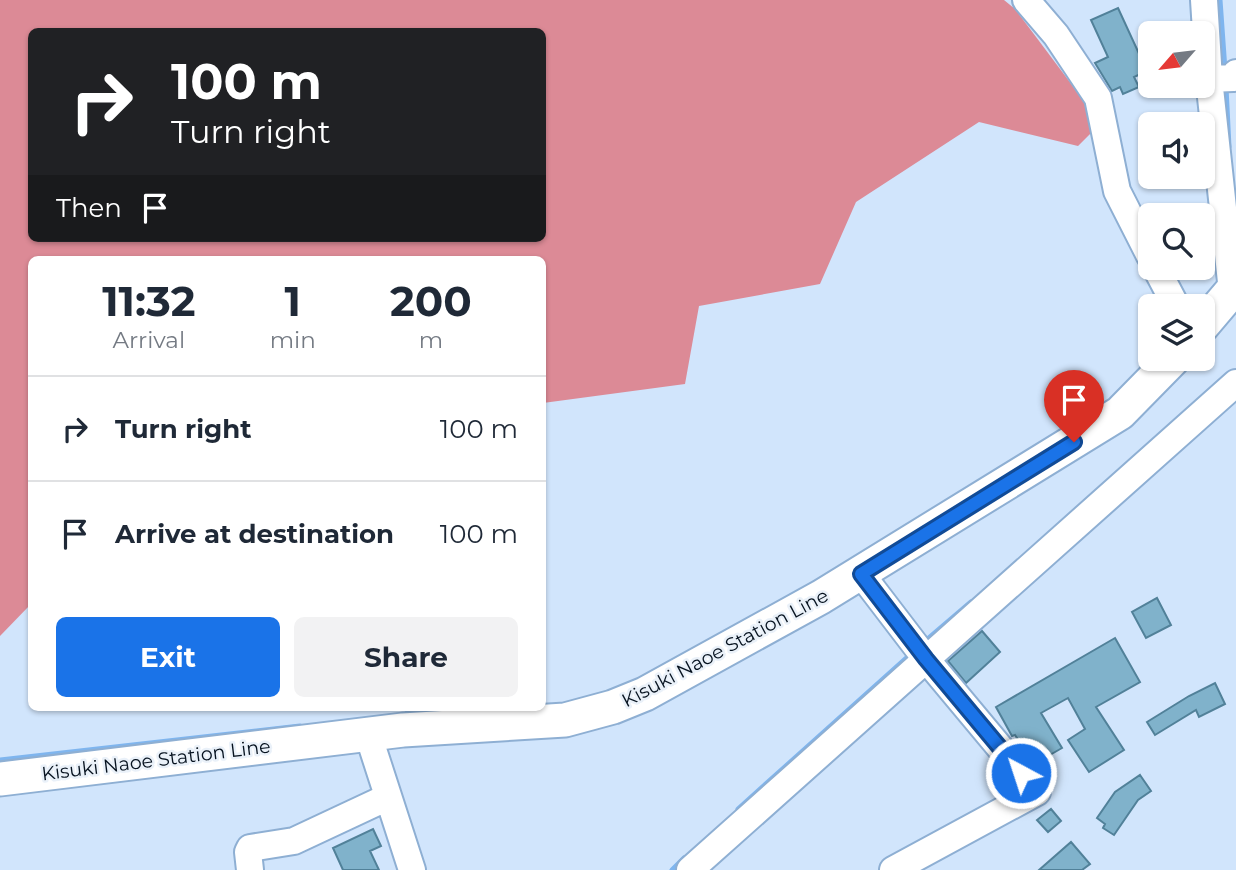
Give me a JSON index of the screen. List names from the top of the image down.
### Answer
{
  "streets": {
    "main road": ["Kisuki Naoe Station Line"]
  },
  "north": "bottom left",
  "page": {
    "turn": ["100 m", "Turn right"],
    "then": "Then",
    "eta": [
      "11:32",
      "Arrival",
      "1",
      "min",
      "200",
      "m"
    ],
    "list": [
      {
        "name": "Turn right",
        "value": "100 m"
      },
      {
        "name": "Arrive at destination",
        "value": "100 m"
      }
    ],
    "buttons": ["Exit", "Share"]
  }
}
